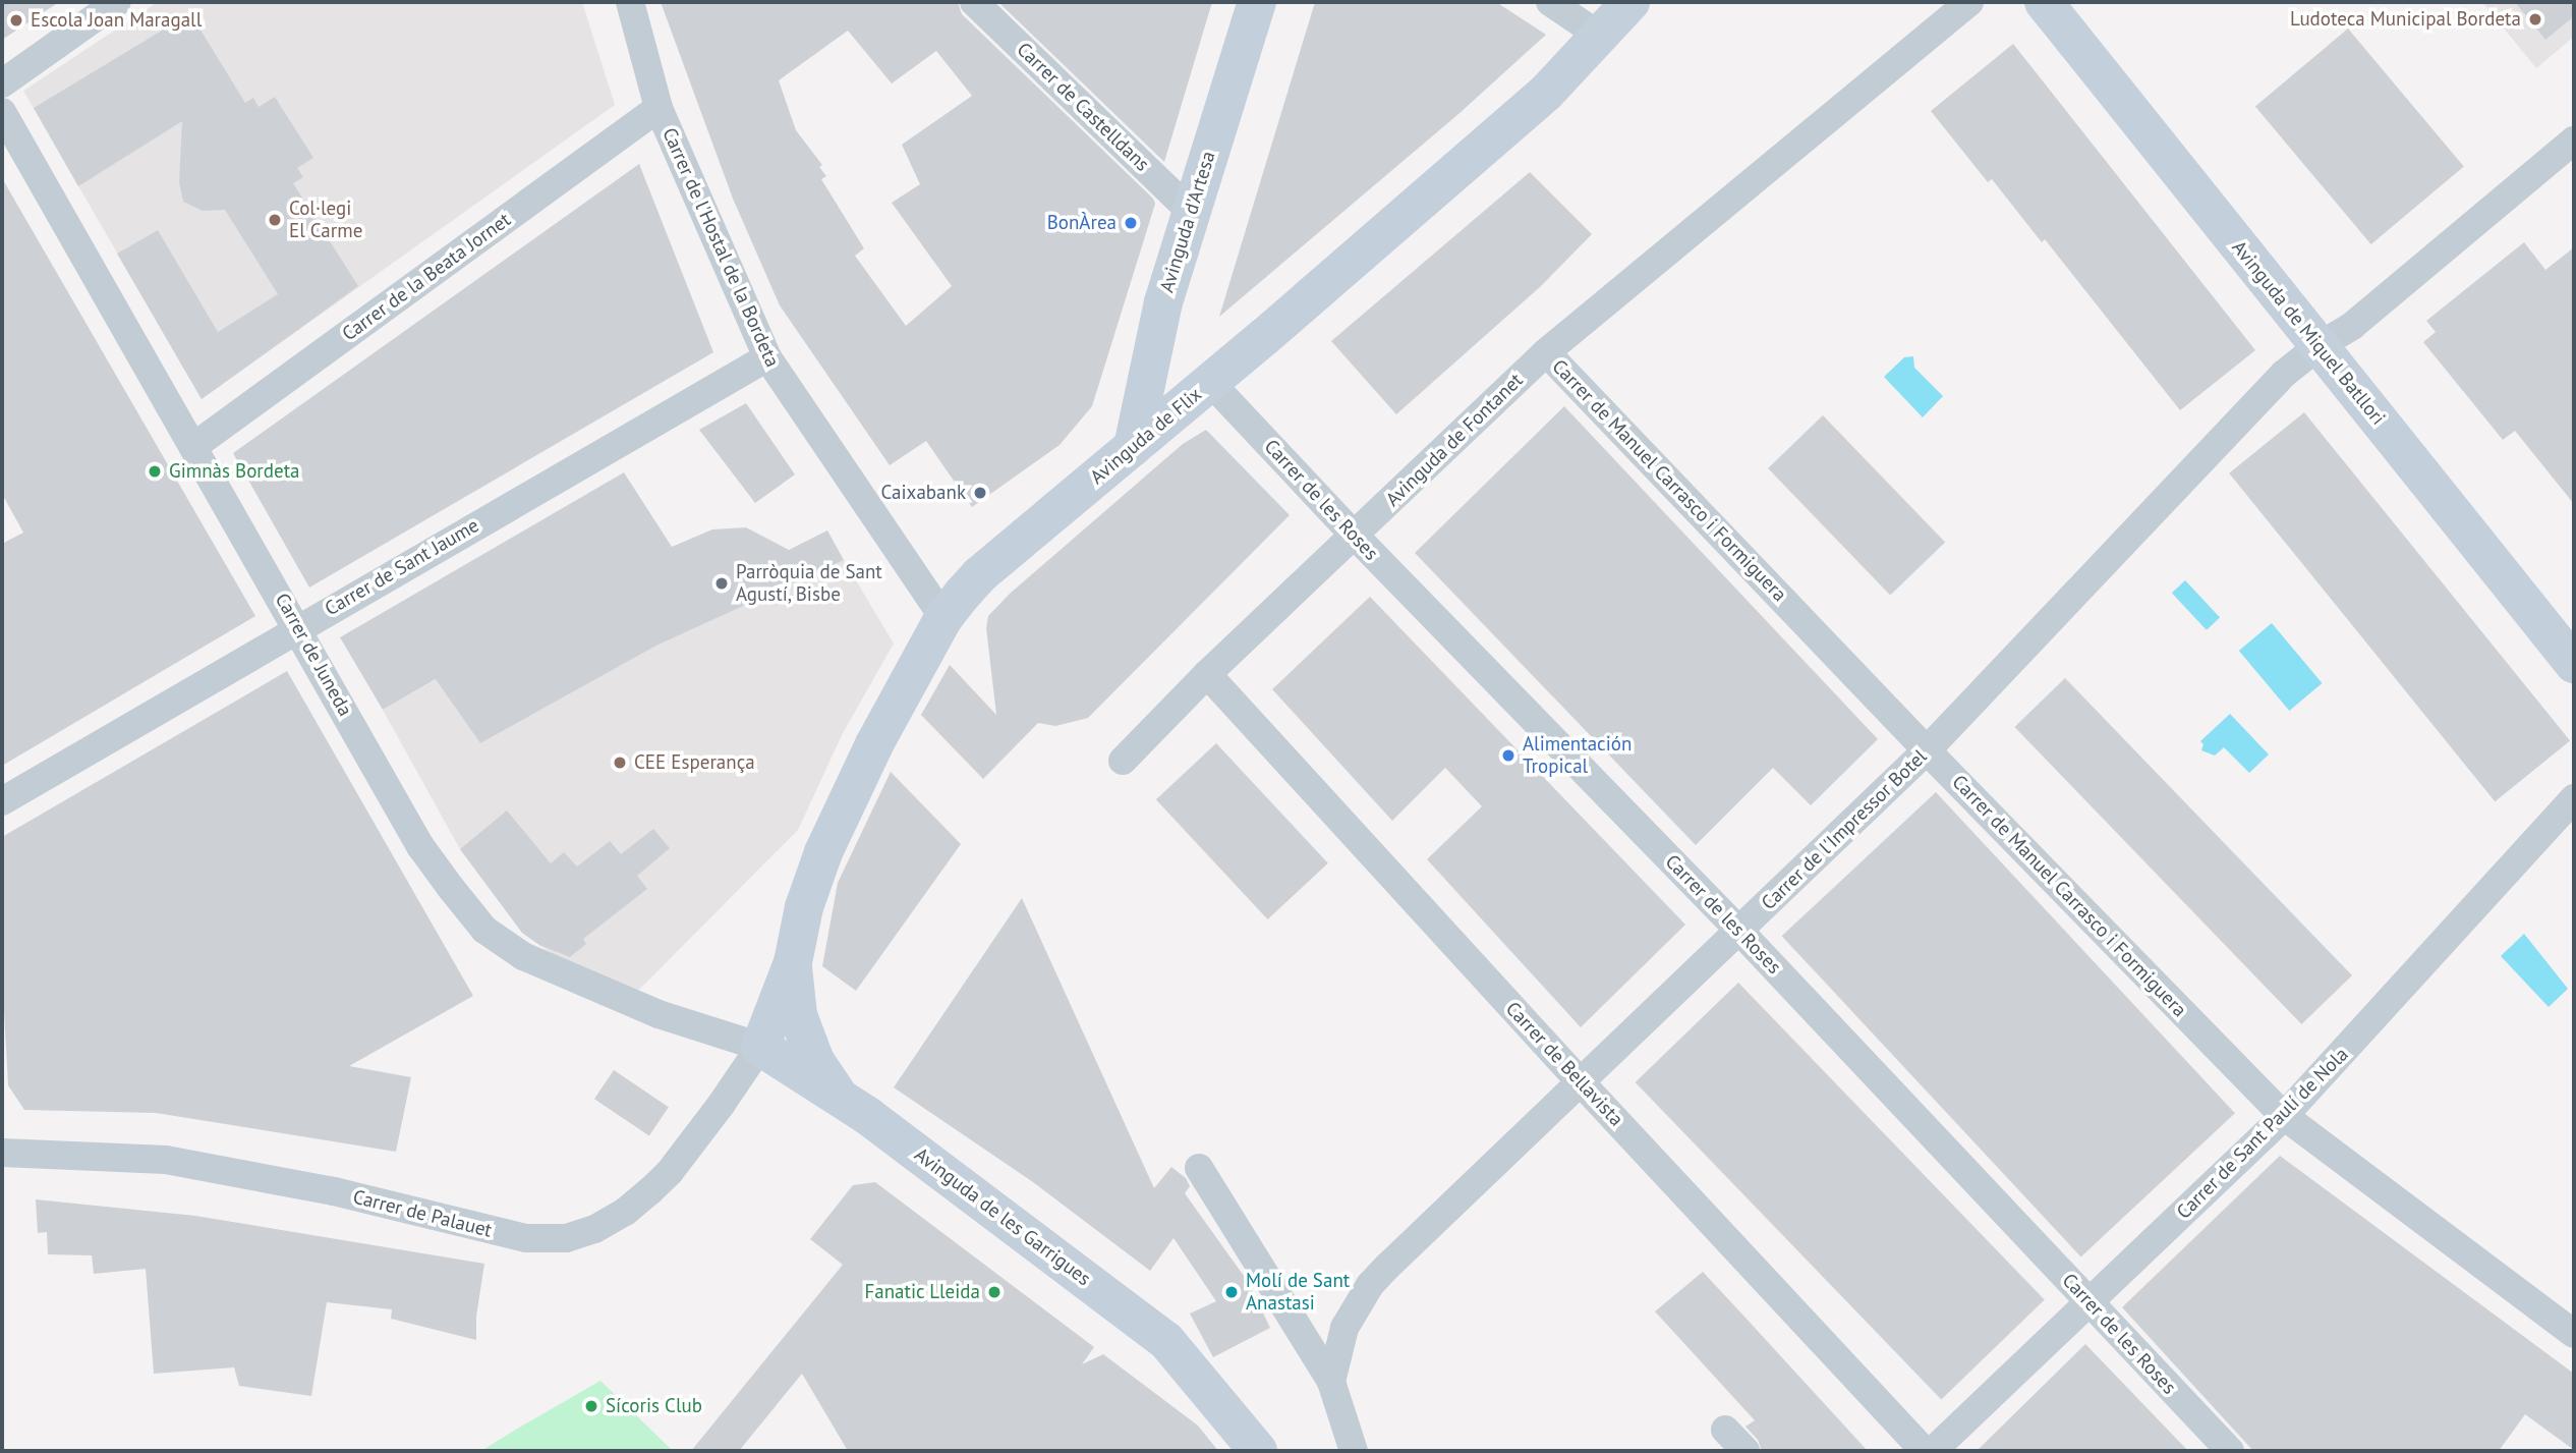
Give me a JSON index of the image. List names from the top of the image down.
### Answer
{
  "streets": {
    "main road": [
      "Avinguda d'Artesa",
      "Avinguda de Miquel Batllori",
      "Avinguda de Flix",
      "Avinguda de les Garrigues"
    ],
    "street": [
      "Carrer de Castelldans",
      "Carrer de l'Hostal de la Bordeta",
      "Carrer de la Beata Jornet",
      "Avinguda de Fontanet",
      "Carrer de Manuel Carrasco i Formiguera",
      "Carrer de les Roses",
      "Carrer de Sant Jaume",
      "Carrer de Juneda",
      "Carrer de l'Impressor Botel",
      "Carrer de Bellavista",
      "Carrer de Sant Paulí de Nola",
      "Carrer de Palauet"
    ]
  },
  "crossings": [
    ["Carrer de Castelldans", "Avinguda d'Artesa"],
    ["Avinguda d'Artesa", "Avinguda de Flix"],
    ["Carrer de l'Hostal de la Bordeta", "Carrer de la Beata Jornet"],
    ["Carrer de l'Hostal de la Bordeta", "Avinguda de Flix"],
    ["Carrer de l'Hostal de la Bordeta", "Carrer de Sant Jaume"],
    ["Carrer de la Beata Jornet", "Carrer de Juneda"],
    ["Avinguda de Miquel Batllori", "Carrer de l'Impressor Botel"],
    ["Avinguda de Flix", "Carrer de les Roses"],
    ["Avinguda de Flix", "Avinguda de les Garrigues"],
    ["Avinguda de Fontanet", "Carrer de Manuel Carrasco i Formiguera"],
    ["Avinguda de Fontanet", "Carrer de les Roses"],
    ["Avinguda de Fontanet", "Carrer de Bellavista"],
    ["Carrer de Manuel Carrasco i Formiguera", "Carrer de l'Impressor Botel"],
    ["Carrer de Manuel Carrasco i Formiguera", "Carrer de Sant Paulí de Nola"],
    ["Carrer de les Roses", "Carrer de l'Impressor Botel"],
    ["Carrer de les Roses", "Carrer de Sant Paulí de Nola"],
    ["Carrer de Sant Jaume", "Carrer de Juneda"],
    ["Carrer de Juneda", "Carrer de Palauet"],
    ["Carrer de l'Impressor Botel", "Carrer de Bellavista"]
  ],
  "places": [
    "Ludoteca Municipal Bordeta",
    "Escola Joan Maragall",
    "Col·legi El Carme",
    "BonÀrea",
    "Gimnàs Bordeta",
    "Caixabank",
    "Parròquia de Sant Agustí, Bisbe",
    "Alimentación Tropical",
    "CEE Esperança",
    "Fanatic Lleida",
    "Molí de Sant Anastasi",
    "Sícoris Club"
  ]
}
